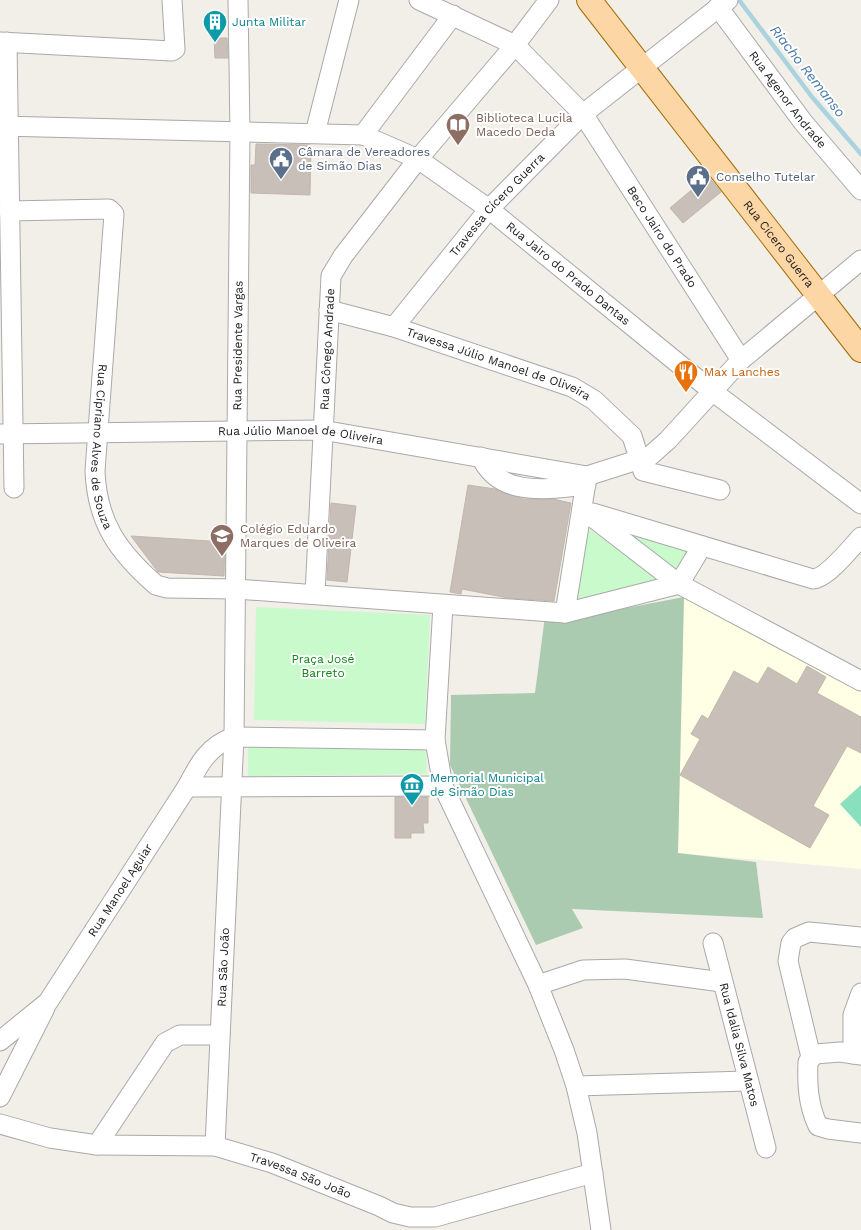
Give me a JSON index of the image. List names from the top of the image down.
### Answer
{
  "streets": {
    "main road": ["Rua Cícero Guerra"],
    "street": [
      "Rua Agenor Andrade",
      "Travessa Cícero Guerra",
      "Beco Jairo do Prado",
      "Rua Jairo do Prado Dantas",
      "Rua Presidente Vargas",
      "Rua Cônego Andrade",
      "Travessa Júlio Manoel de Oliveira",
      "Rua Júlio Manoel de Oliveira",
      "Rua Cipriano Alves de Souza",
      "Rua Manoel Aguiar",
      "Rua São João",
      "Rua Idalia Silva Matos",
      "Travessa São João"
    ]
  },
  "crossings": [
    ["Rua Agenor Andrade", "Travessa Cícero Guerra"],
    ["Travessa Cícero Guerra", "Beco Jairo do Prado"],
    ["Travessa Cícero Guerra", "Rua Cícero Guerra"],
    ["Travessa Cícero Guerra", "Rua Jairo do Prado Dantas"],
    ["Travessa Cícero Guerra", "Travessa Júlio Manoel de Oliveira"],
    ["Beco Jairo do Prado", "Rua Cônego Andrade"],
    ["Rua Jairo do Prado Dantas", "Rua Presidente Vargas"],
    ["Rua Jairo do Prado Dantas", "Rua Cônego Andrade"],
    ["Rua Presidente Vargas", "Rua Júlio Manoel de Oliveira"],
    ["Rua Presidente Vargas", "Rua Cipriano Alves de Souza"],
    ["Rua Cônego Andrade", "Travessa Júlio Manoel de Oliveira"],
    ["Rua Cônego Andrade", "Rua Júlio Manoel de Oliveira"],
    ["Rua Júlio Manoel de Oliveira", "Rua Cipriano Alves de Souza"],
    ["Rua São João", "Travessa São João"]
  ],
  "water": ["Riacho Remanso"],
  "parks": ["Praça José Barreto"],
  "places": {
    "building": ["Junta Militar"],
    "library": ["Biblioteca Lucila Macedo Deda"],
    "public building": ["Câmara de Vereadores de Simão Dias", "Conselho Tutelar"],
    "restaurant": ["Max Lanches"],
    "school or university": ["Colégio Eduardo Marques de Oliveira"],
    "museum": ["Memorial Municipal de Simão Dias"]
  }
}
